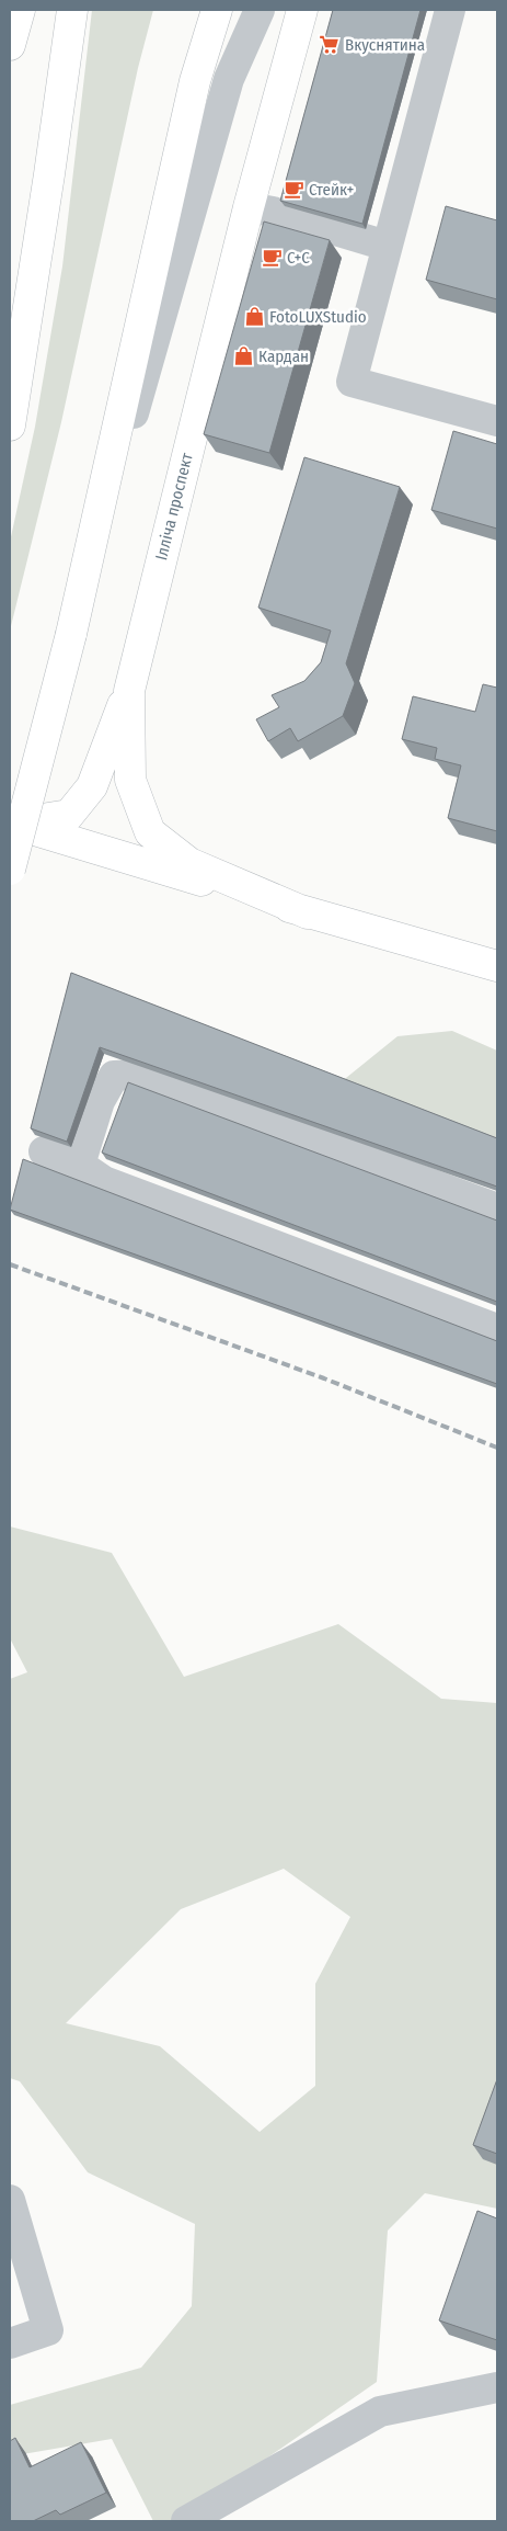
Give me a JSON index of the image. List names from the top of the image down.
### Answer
{
  "streets": {
    "main road": ["Ілліча проспект"]
  },
  "places": {
    "supermarket": ["Вкуснятина"],
    "cafe": ["Стейк+", "C+C"],
    "shop": ["FotoLUXStudio", "Кардан"]
  }
}
